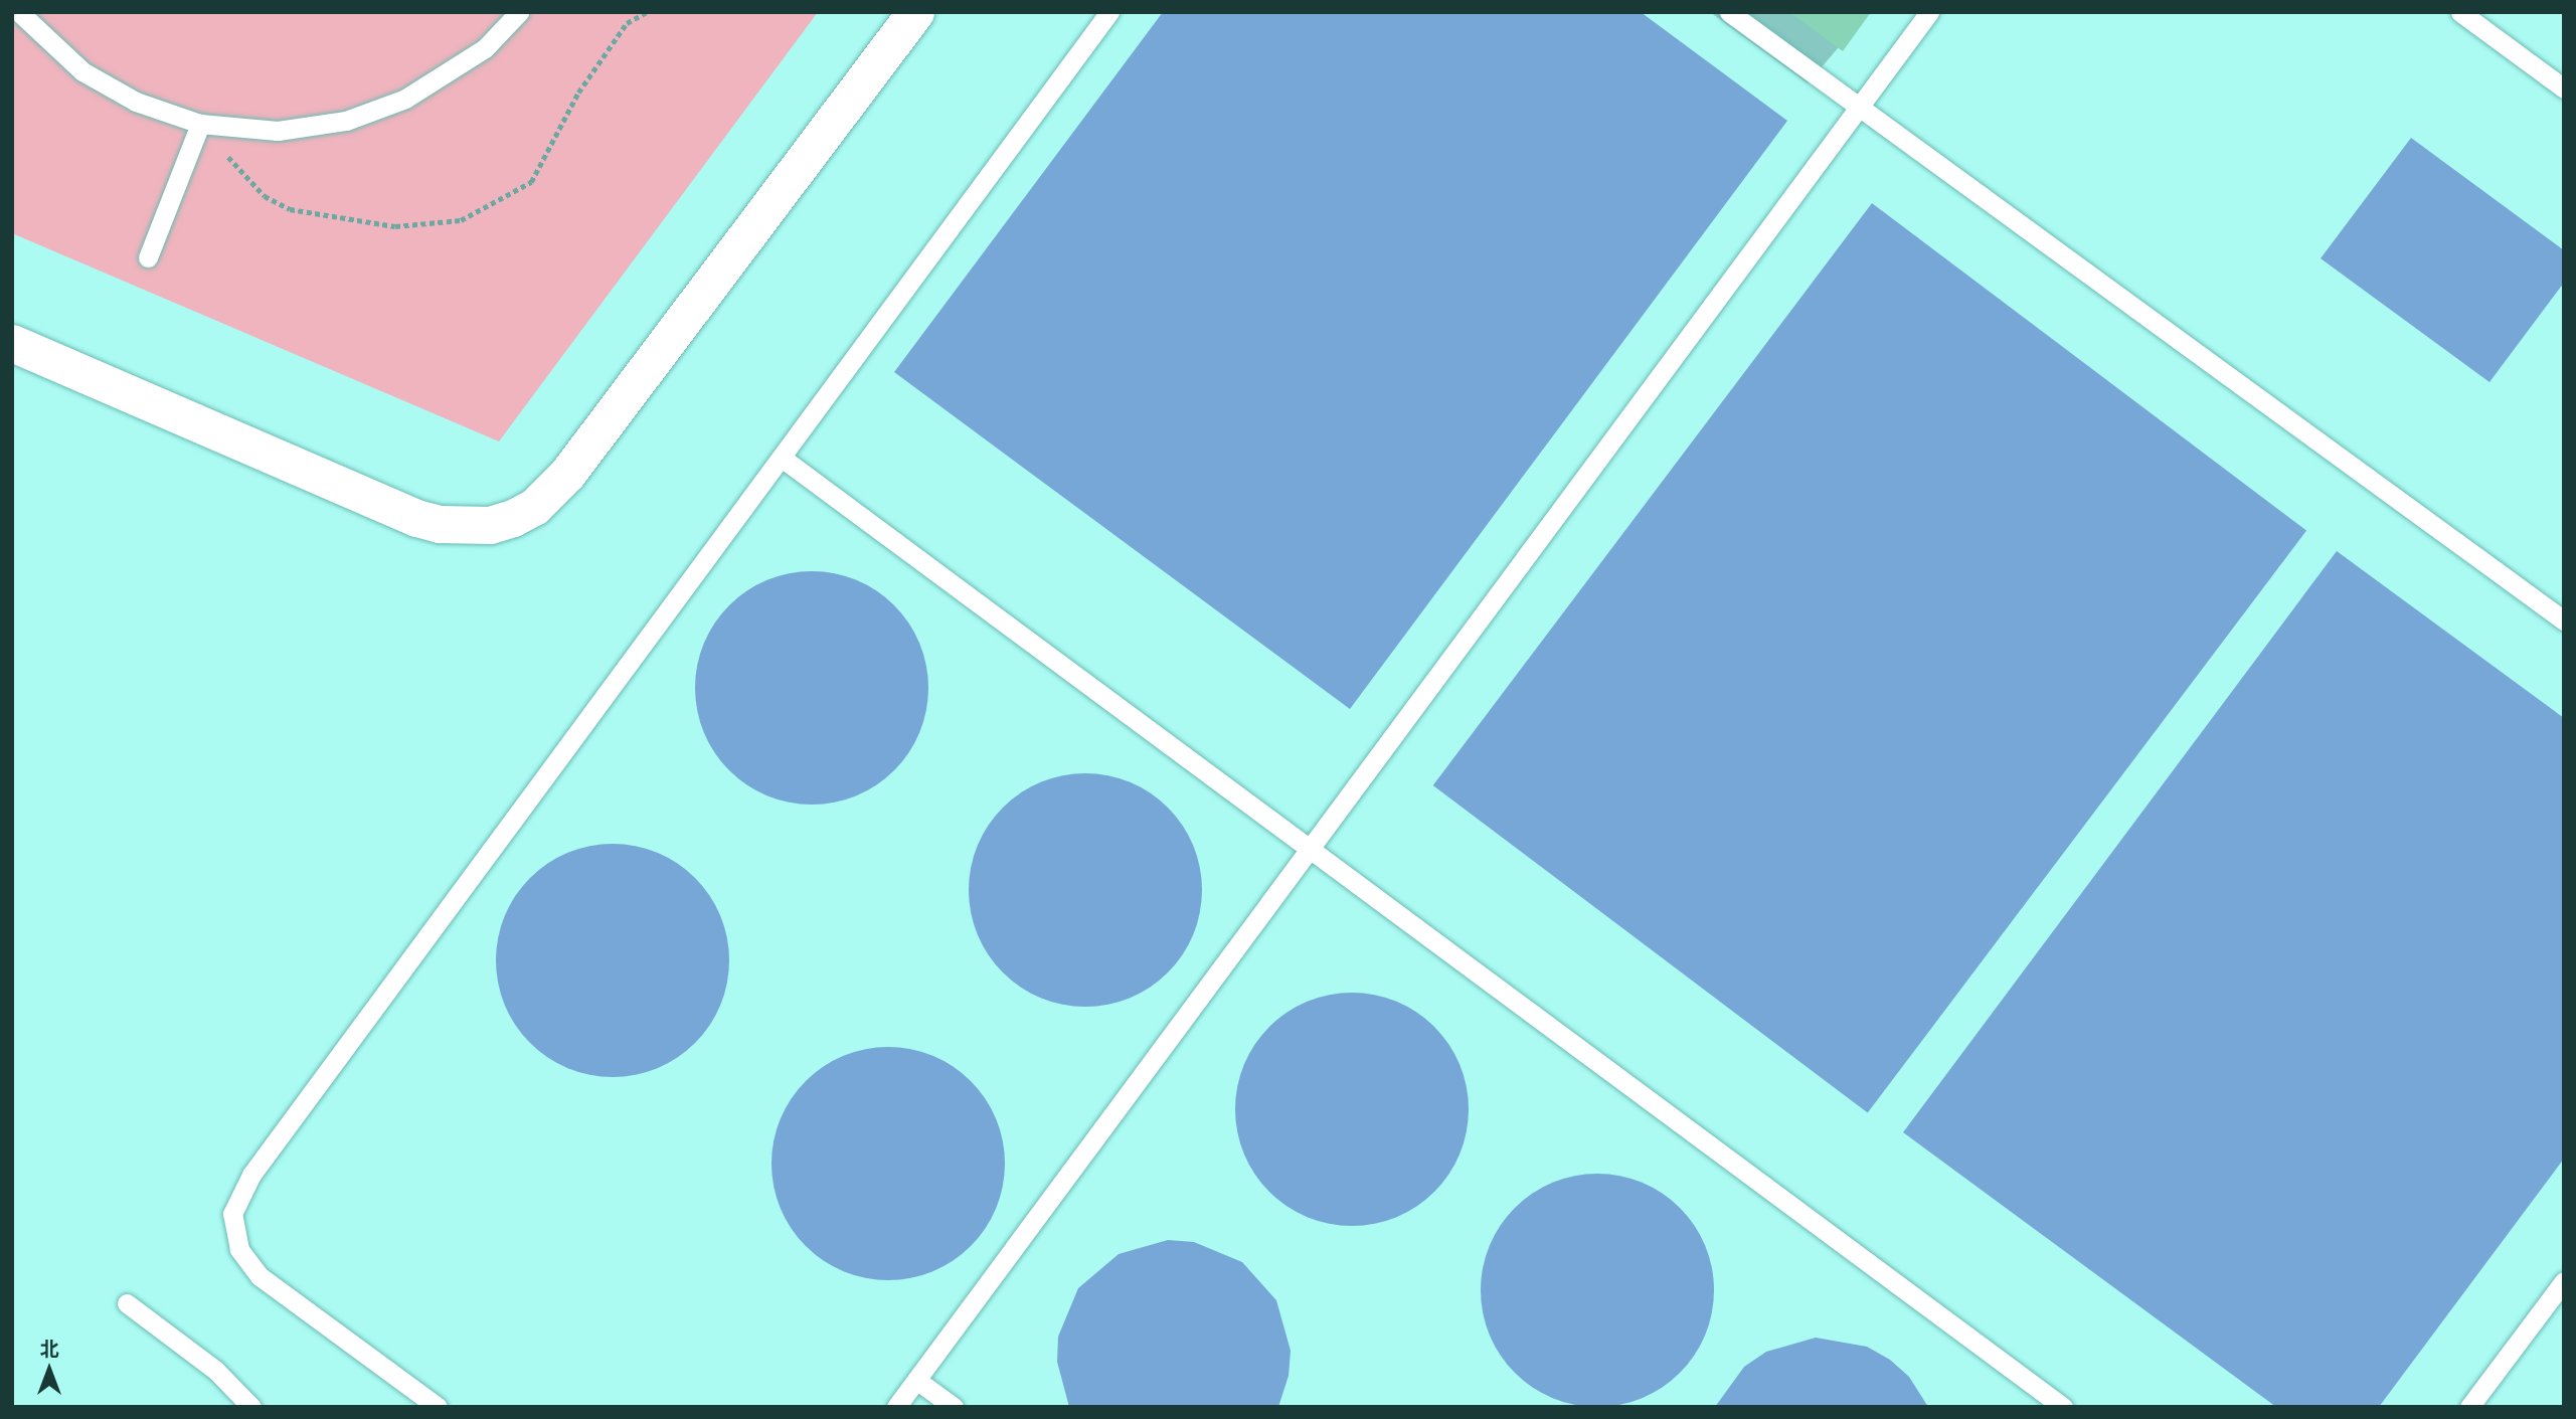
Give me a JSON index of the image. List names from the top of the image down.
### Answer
{
  "north": "top"
}
